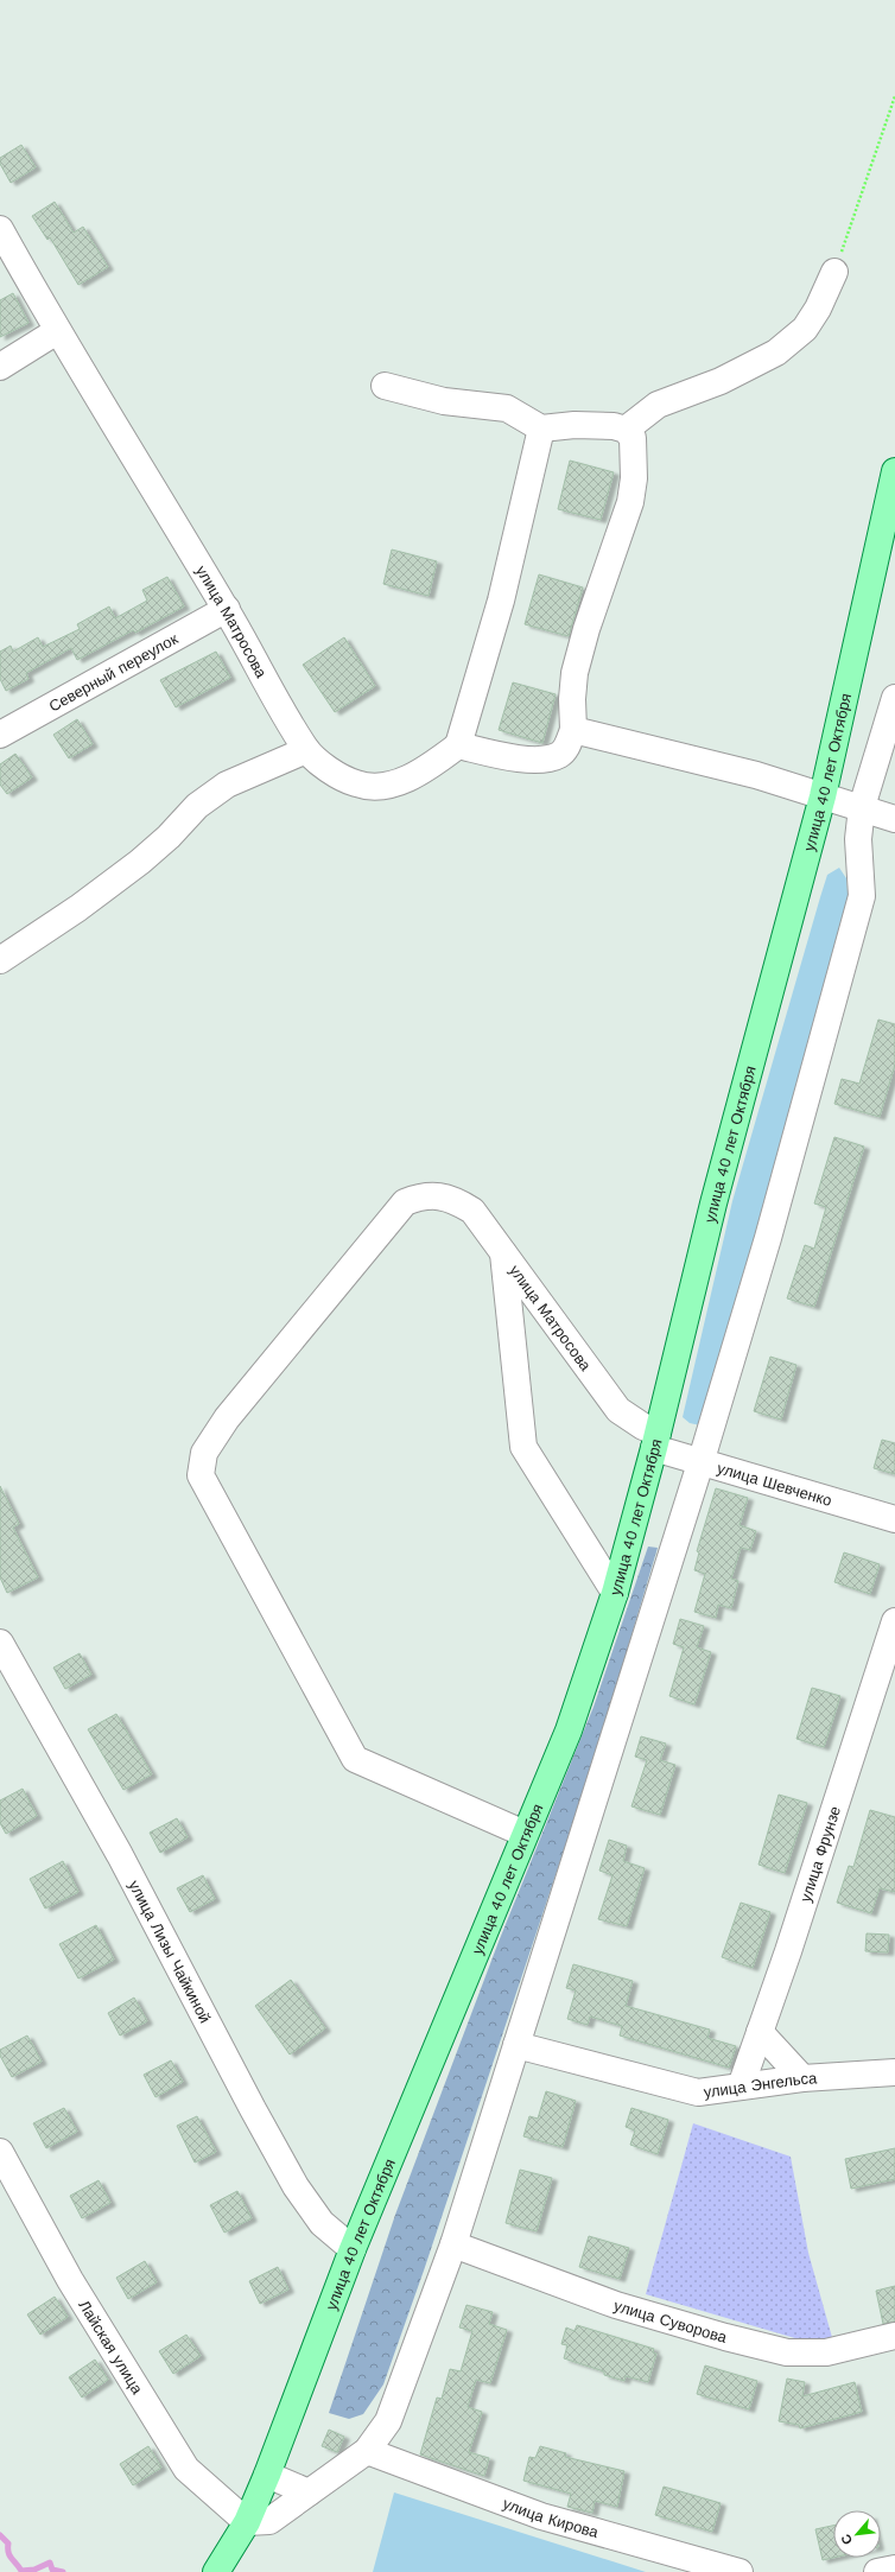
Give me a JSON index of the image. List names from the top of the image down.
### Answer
{
  "streets": {
    "main road": ["улица 40 лет Октября"],
    "street": [
      "улица Матросова",
      "Северный переулок",
      "улица Шевченко",
      "улица Фрунзе",
      "улица Лизы Чайкиной",
      "улица Энгельса",
      "улица Суворова",
      "Лайская улица",
      "улица Кирова"
    ]
  },
  "crossings": [
    ["улица Матросова", "Северный переулок"],
    ["улица Матросова", "улица 40 лет Октября"],
    ["улица Матросова", "улица Шевченко"],
    ["улица 40 лет Октября", "улица Шевченко"],
    ["улица 40 лет Октября", "улица Лизы Чайкиной"],
    ["улица 40 лет Октября", "Лайская улица"],
    ["улица Фрунзе", "улица Энгельса"]
  ],
  "north": "bottom left"
}
